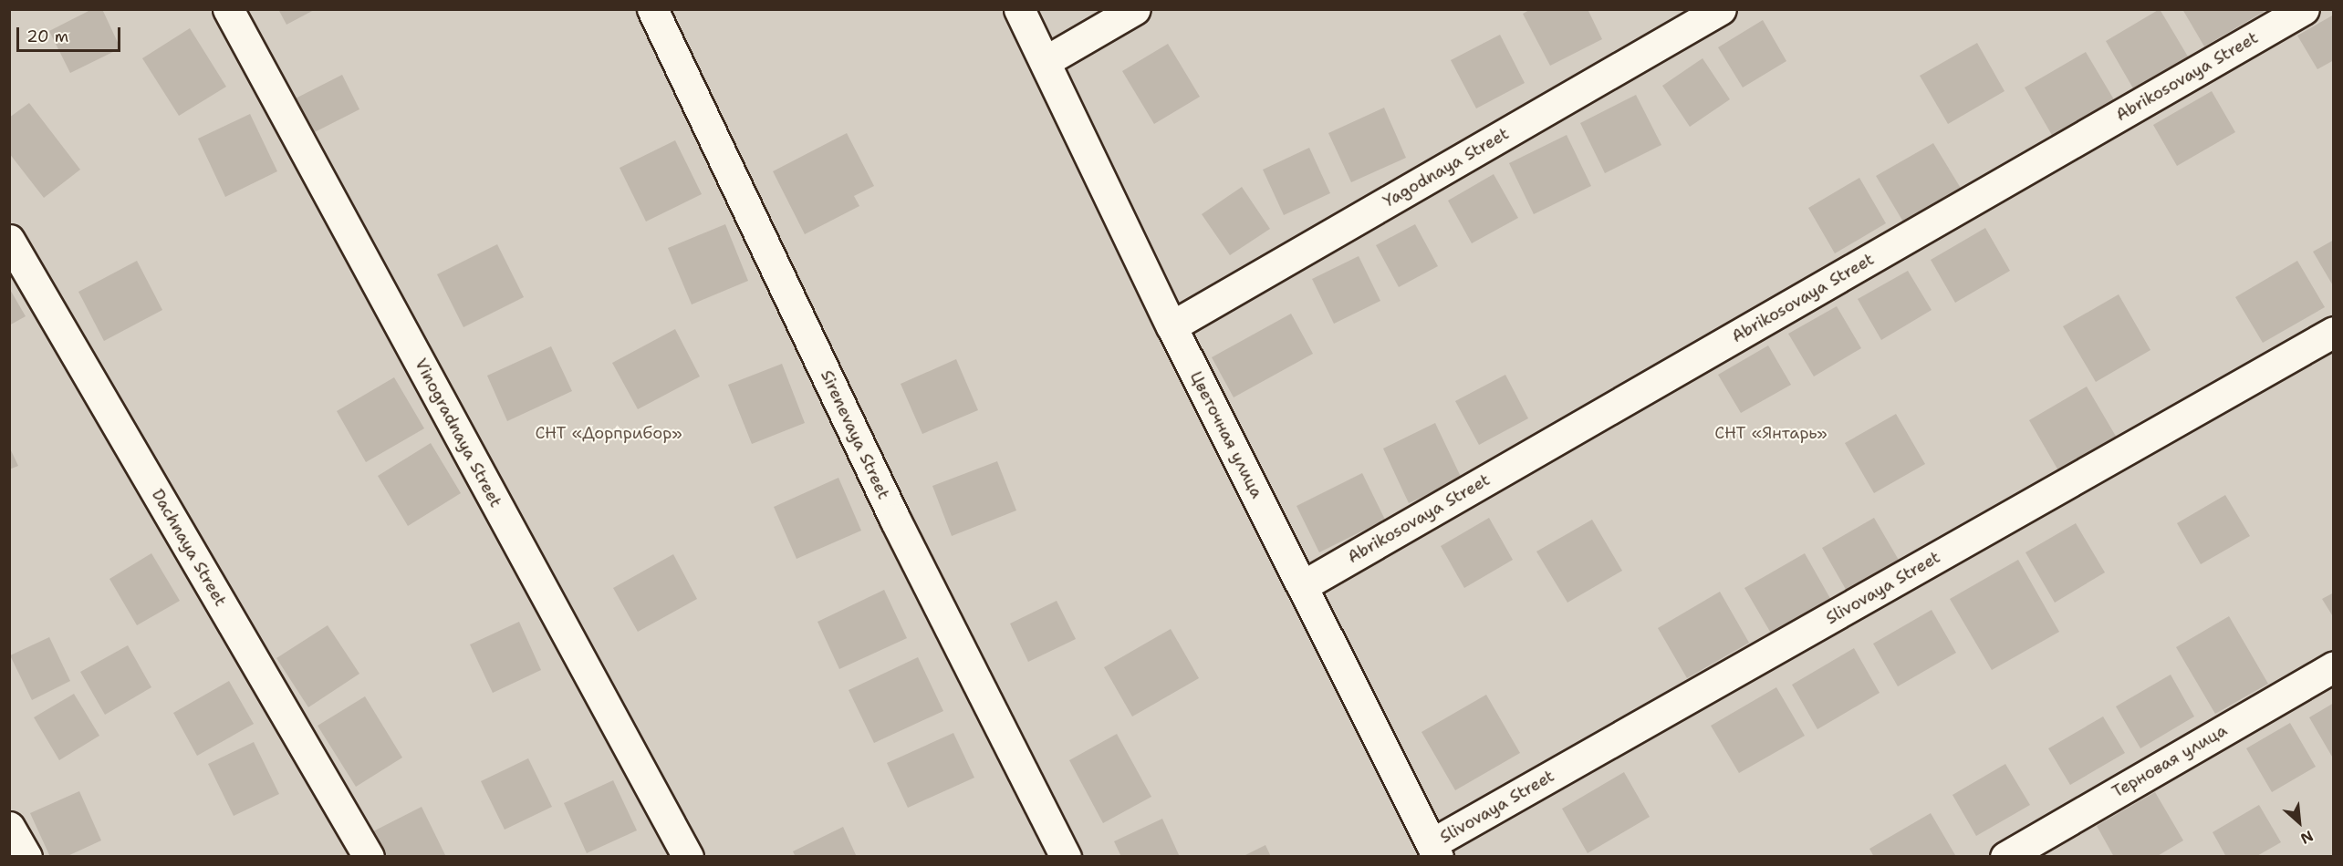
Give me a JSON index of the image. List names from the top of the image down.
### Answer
{
  "streets": {
    "street": [
      "Abrikosovaya Street",
      "Yagodnaya Street",
      "Vinogradnaya Street",
      "Sirenevaya Street",
      "Цветочная улица",
      "Dachnaya Street",
      "Slivovaya Street",
      "Терновая улица"
    ]
  },
  "crossings": [
    ["Abrikosovaya Street", "Цветочная улица"],
    ["Yagodnaya Street", "Цветочная улица"],
    ["Цветочная улица", "Slivovaya Street"]
  ],
  "parks": ["СНТ «Дорприбор»", "СНТ «Янтарь»"],
  "scale_bar": "20 m",
  "north": "bottom right"
}
